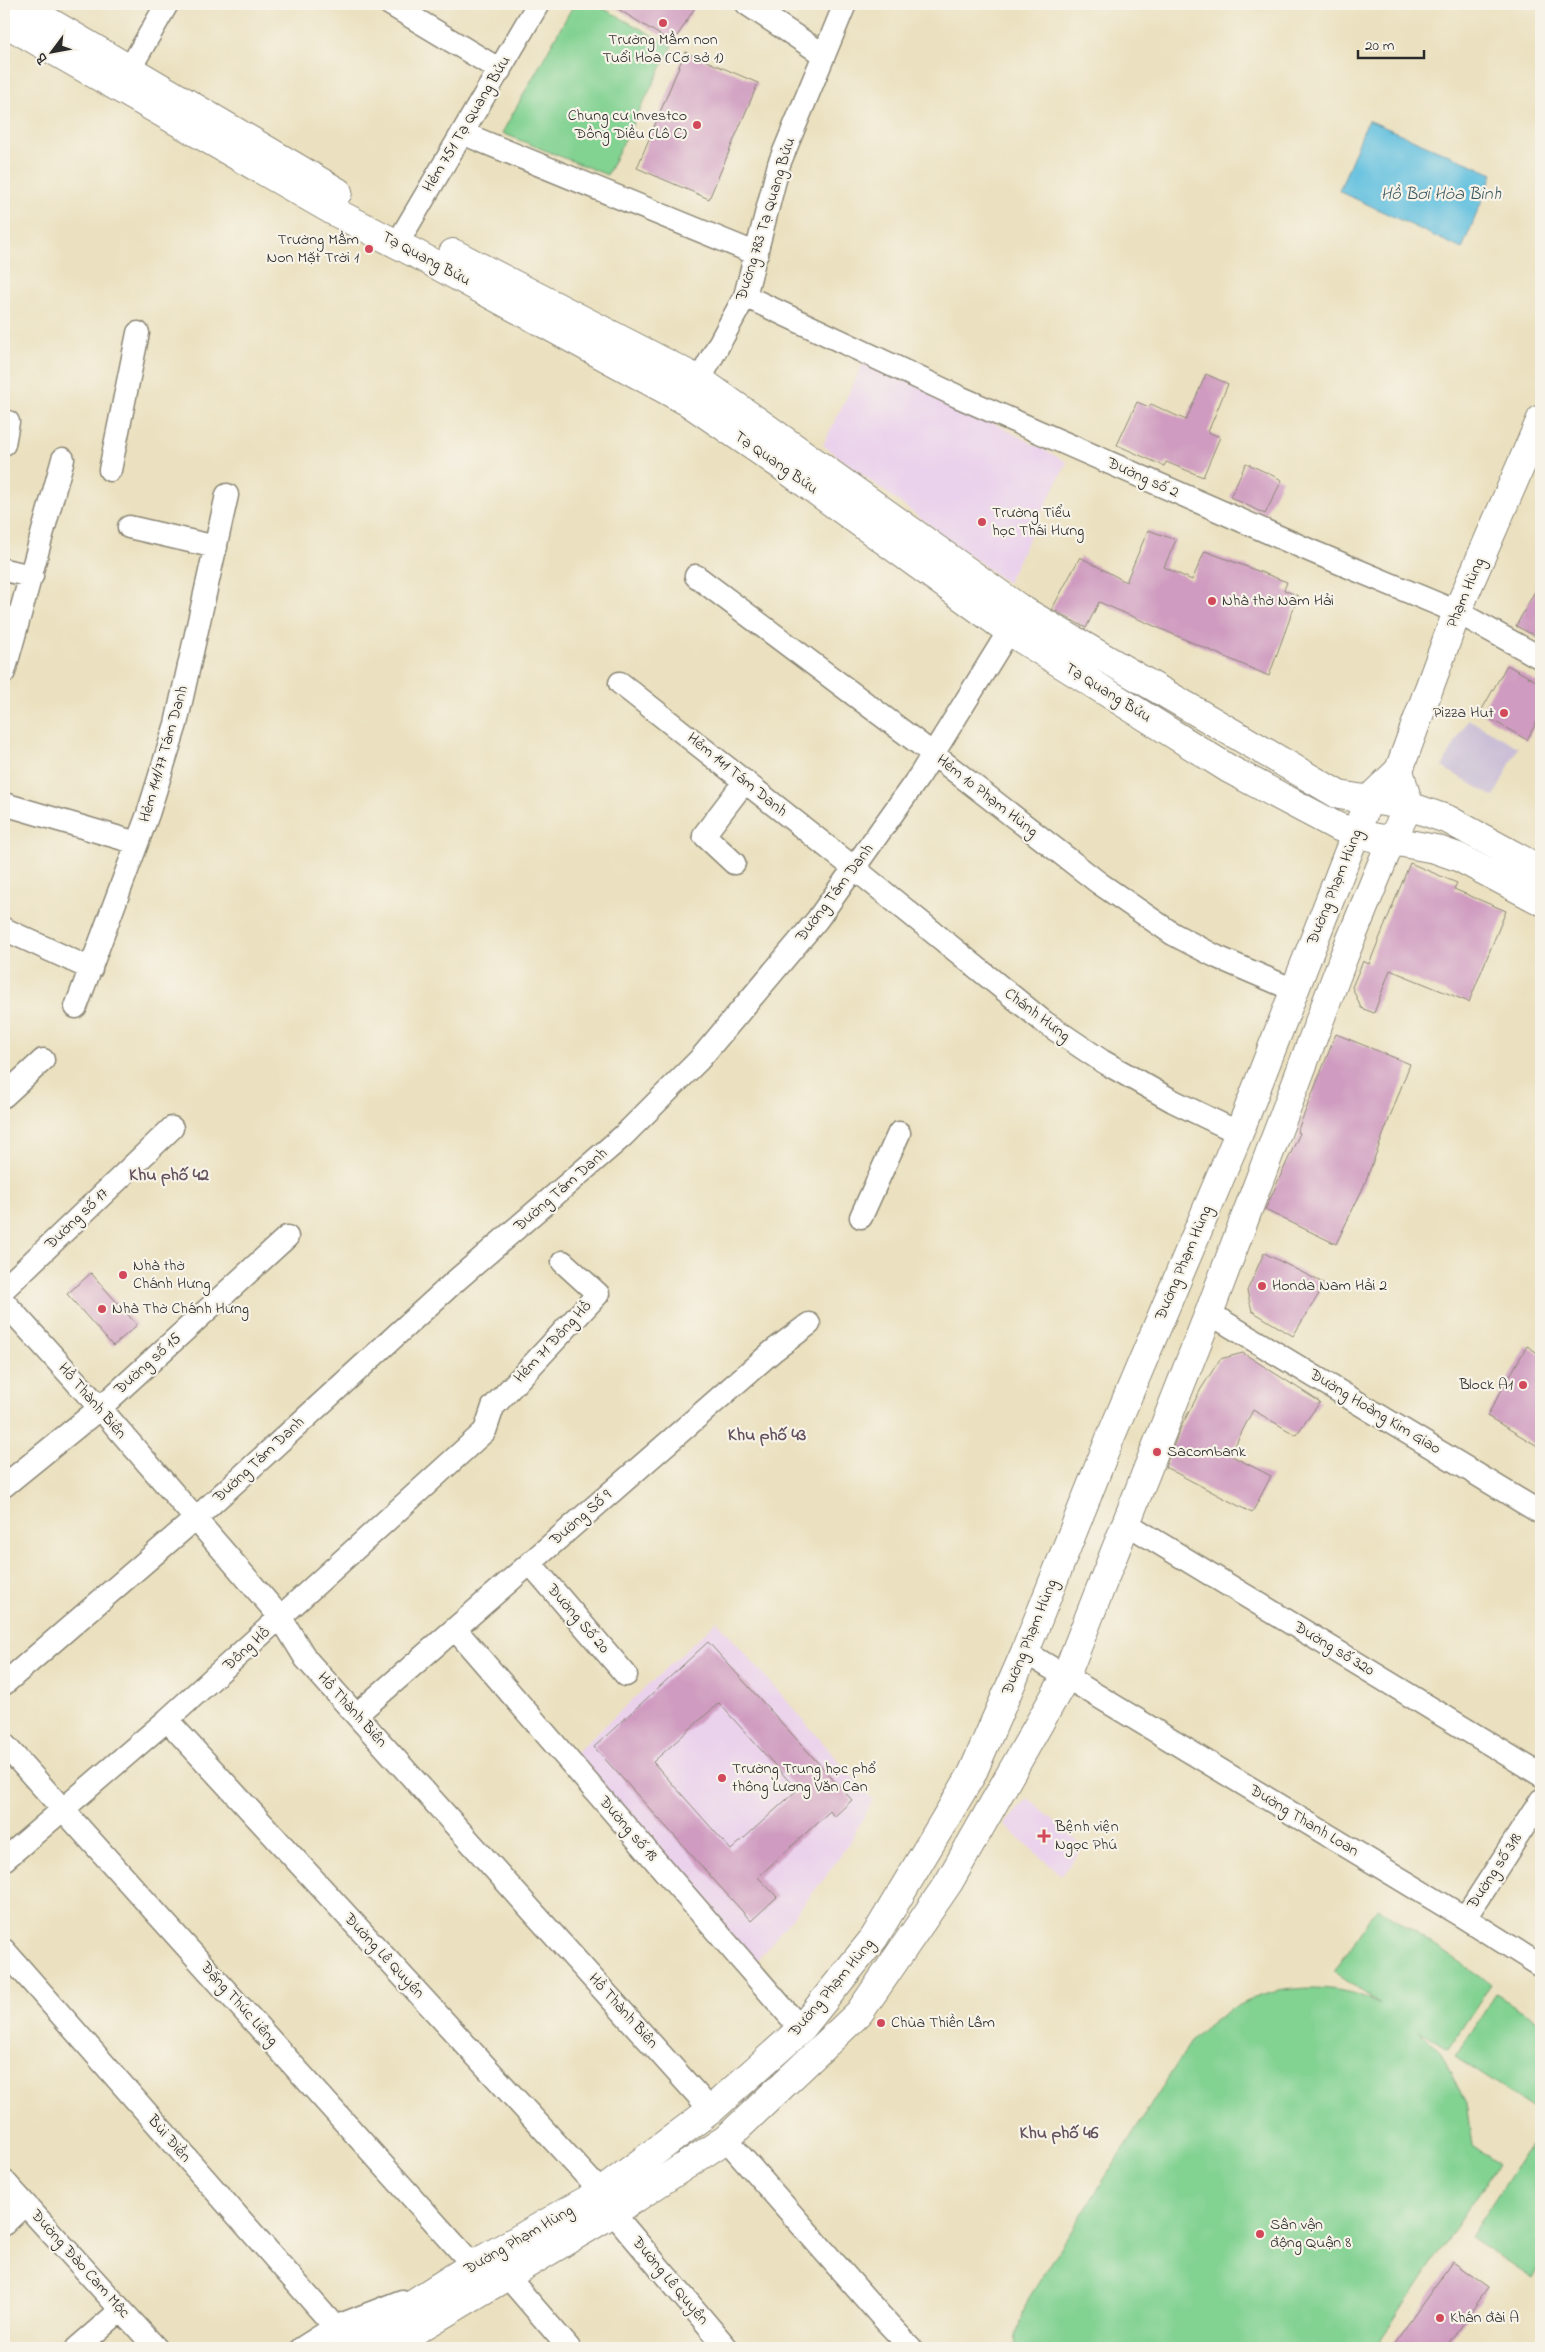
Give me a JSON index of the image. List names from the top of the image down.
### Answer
{
  "streets": {
    "main road": ["Tạ Quang Bửu", "Phạm Hùng", "Đường Phạm Hùng"],
    "street": [
      "Hẻm 751 Tạ Quang Bửu",
      "Đường 783 Tạ Quang Bửu",
      "Đường số 2",
      "Hẻm 141/77 Tám Danh",
      "Hẻm 141 Tám Danh",
      "Hẻm 10 Phạm Hùng",
      "Đường Tám Danh",
      "Chánh Hưng",
      "Đường số 17",
      "Hẻm 71 Đông Hồ",
      "Đường số 15",
      "Hồ Thành Biên",
      "Đường Hoàng Kim Giao",
      "Đường Số 9",
      "Đường Số 20",
      "Đông Hồ",
      "Đường số 320",
      "Đường Thanh Loan",
      "Đường số 18",
      "Đường số 318",
      "Đường Lê Quyên",
      "Đặng Thúc Liêng",
      "Bùi Điền",
      "Đường Đào Cam Mộc"
    ]
  },
  "crossings": [
    ["Hẻm 751 Tạ Quang Bửu", "Tạ Quang Bửu"],
    ["Đường 783 Tạ Quang Bửu", "Tạ Quang Bửu"],
    ["Đường 783 Tạ Quang Bửu", "Đường số 2"],
    ["Tạ Quang Bửu", "Phạm Hùng"],
    ["Tạ Quang Bửu", "Đường Phạm Hùng"],
    ["Tạ Quang Bửu", "Đường Tám Danh"],
    ["Đường số 2", "Phạm Hùng"],
    ["Phạm Hùng", "Đường Phạm Hùng"],
    ["Hẻm 141 Tám Danh", "Đường Tám Danh"],
    ["Hẻm 141 Tám Danh", "Chánh Hưng"],
    ["Hẻm 10 Phạm Hùng", "Đường Phạm Hùng"],
    ["Hẻm 10 Phạm Hùng", "Đường Tám Danh"],
    ["Đường Phạm Hùng", "Chánh Hưng"],
    ["Đường Phạm Hùng", "Hồ Thành Biên"],
    ["Đường Phạm Hùng", "Đường Hoàng Kim Giao"],
    ["Đường Phạm Hùng", "Đường số 320"],
    ["Đường Phạm Hùng", "Đường Thanh Loan"],
    ["Đường Phạm Hùng", "Đường số 18"],
    ["Đường Phạm Hùng", "Đường Lê Quyên"],
    ["Đường Phạm Hùng", "Đặng Thúc Liêng"],
    ["Đường Phạm Hùng", "Bùi Điền"],
    ["Đường Tám Danh", "Chánh Hưng"],
    ["Đường Tám Danh", "Hồ Thành Biên"],
    ["Hẻm 71 Đông Hồ", "Đông Hồ"],
    ["Đường số 15", "Hồ Thành Biên"],
    ["Hồ Thành Biên", "Đường Số 9"],
    ["Hồ Thành Biên", "Đông Hồ"],
    ["Đường Số 9", "Đường Số 20"],
    ["Đường Số 9", "Đường số 18"],
    ["Đông Hồ", "Đường Lê Quyên"],
    ["Đông Hồ", "Đặng Thúc Liêng"],
    ["Đường Thanh Loan", "Đường số 318"]
  ],
  "districts": ["Khu phố 42", "Khu phố 43", "Khu phố 46"],
  "water": ["Hồ Bơi Hòa Bình"],
  "places": {
    "other": [
      "Trường Mầm non Tuổi Hoa (Cơ sở 1)",
      "Chung cư Investco Đồng Diều (Lô C)",
      "Trường Mầm Non Mặt Trời 1",
      "Trường Tiểu học Thái Hưng",
      "Nhà thờ Nam Hải",
      "Pizza Hut",
      "Nhà thờ Chánh Hưng",
      "Honda Nam Hải 2",
      "Nhà Thờ Chánh Hưng",
      "Block A1",
      "Sacombank",
      "Trường Trung học phổ thông Lương Văn Can",
      "Chùa Thiền Lâm",
      "Sân vận động Quận 8",
      "Khán đài A"
    ],
    "health": ["Bệnh viện Ngọc Phú"]
  },
  "scale_bar": "20 m",
  "north": "bottom left"
}
